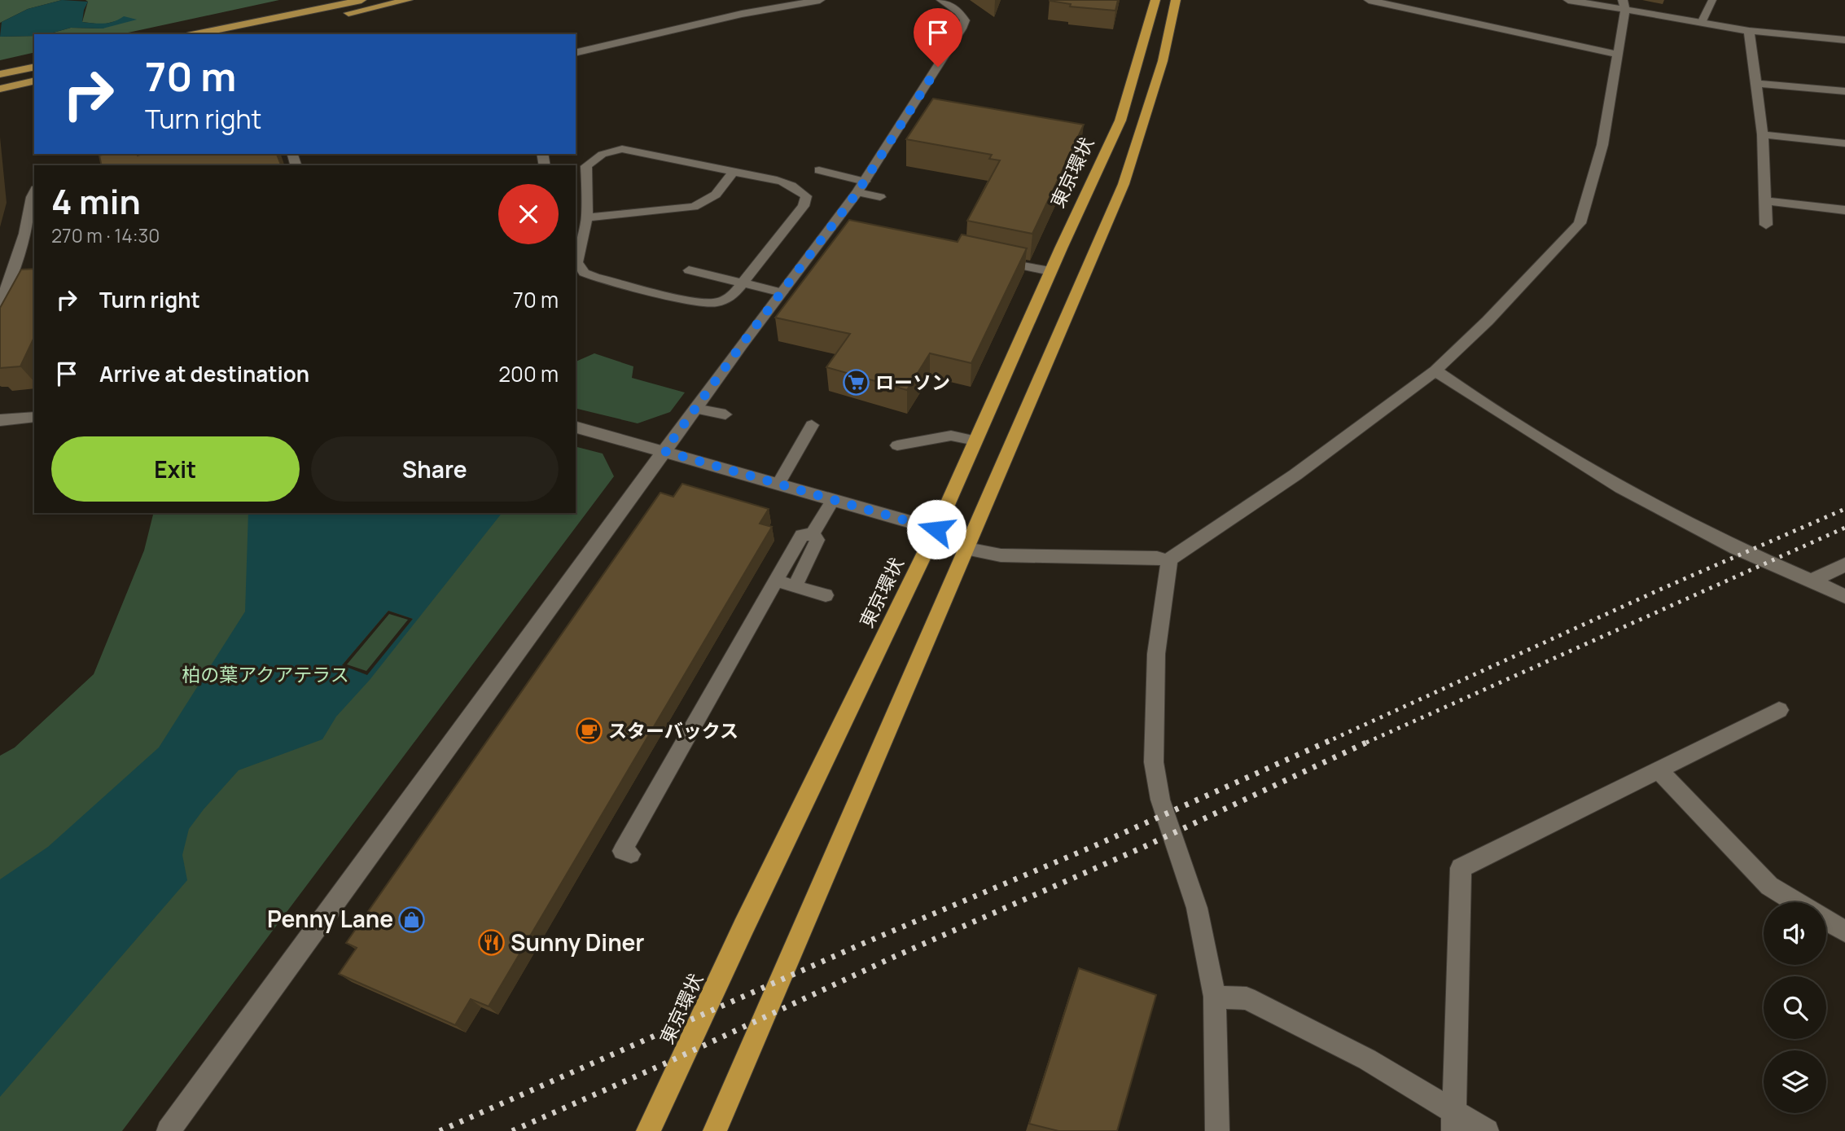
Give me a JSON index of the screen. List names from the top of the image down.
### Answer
{
  "streets": {
    "highway": ["東京環状"]
  },
  "parks": ["柏の葉アクアテラス"],
  "places": {
    "supermarket": ["ローソン"],
    "cafe": ["スターバックス"],
    "shop": ["Penny Lane"],
    "restaurant": ["Sunny Diner"]
  },
  "page": {
    "turn": ["70 m", "Turn right"],
    "heading": ["4 min", "270 m · 14:30"],
    "list": [
      {
        "name": "Turn right",
        "value": "70 m"
      },
      {
        "name": "Arrive at destination",
        "value": "200 m"
      }
    ],
    "buttons": ["Exit", "Share"]
  }
}
